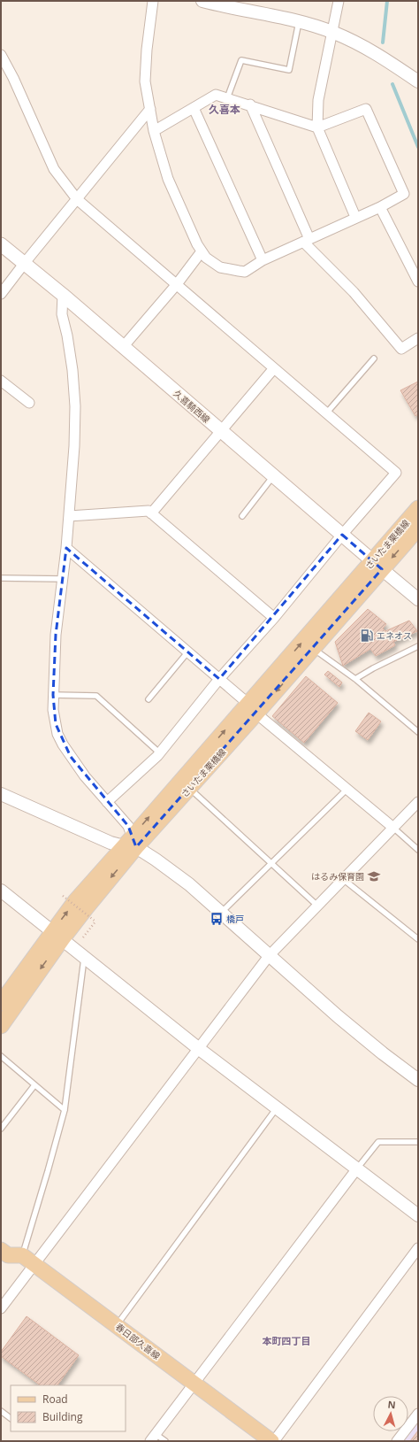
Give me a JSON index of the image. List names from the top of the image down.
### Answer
{
  "streets": {
    "main road": ["久喜騎西線", "さいたま栗橋線", "春日部久喜線"]
  },
  "crossings": [
    ["久喜騎西線", "さいたま栗橋線"]
  ],
  "districts": ["久喜本", "本町四丁目"],
  "places": {
    "fuel station": ["エネオス"],
    "school or university": ["はるみ保育園"],
    "bus stop": ["橋戸"]
  },
  "legend": ["Road", "Building"],
  "north": "top"
}
